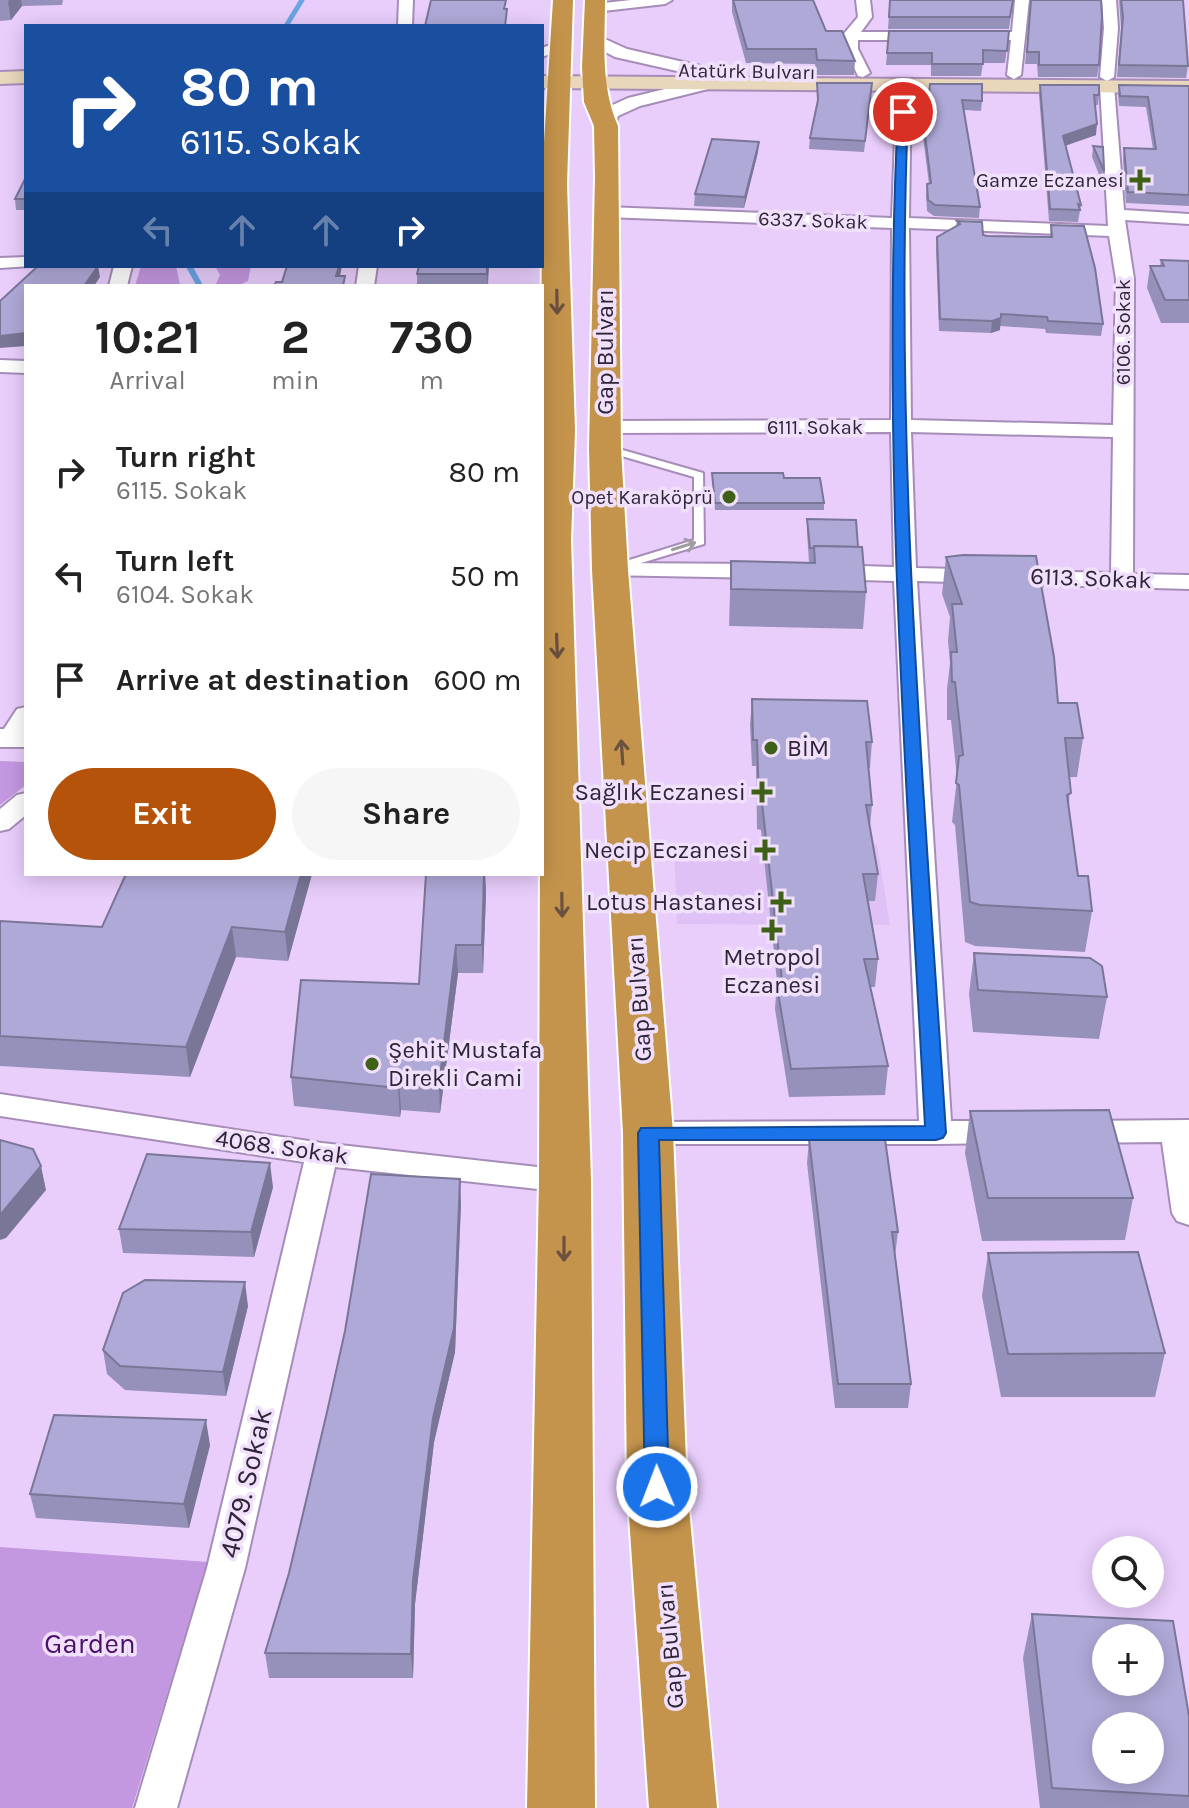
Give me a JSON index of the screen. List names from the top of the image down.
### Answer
{
  "streets": {
    "highway": ["Gap Bulvarı"],
    "main road": ["Atatürk Bulvarı"],
    "street": [
      "6337. Sokak",
      "6106. Sokak",
      "6111. Sokak",
      "6113. Sokak",
      "4068. Sokak",
      "4079. Sokak"
    ]
  },
  "crossings": [
    ["Atatürk Bulvarı", "6106. Sokak"],
    ["Atatürk Bulvarı", "Gap Bulvarı"],
    ["6337. Sokak", "6106. Sokak"],
    ["6337. Sokak", "Gap Bulvarı"],
    ["6106. Sokak", "6111. Sokak"],
    ["6106. Sokak", "6113. Sokak"],
    ["Gap Bulvarı", "6111. Sokak"],
    ["Gap Bulvarı", "6113. Sokak"],
    ["Gap Bulvarı", "4068. Sokak"],
    ["4068. Sokak", "4079. Sokak"]
  ],
  "parks": ["Garden"],
  "places": {
    "health": [
      "Gamze Eczanesi",
      "Sağlık Eczanesi",
      "Necip Eczanesi",
      "Lotus Hastanesi",
      "Metropol Eczanesi"
    ],
    "other": ["Opet Karaköprü", "BİM", "Şehit Mustafa Direkli Cami"]
  },
  "page": {
    "turn": ["80 m", "6115. Sokak"],
    "eta": [
      "10:21",
      "Arrival",
      "2",
      "min",
      "730",
      "m"
    ],
    "list": [
      {
        "name": "Turn right",
        "note": "6115. Sokak",
        "value": "80 m"
      },
      {
        "name": "Turn left",
        "note": "6104. Sokak",
        "value": "50 m"
      },
      {
        "name": "Arrive at destination",
        "value": "600 m"
      }
    ],
    "buttons": ["Exit", "Share"],
    "map_buttons": ["+", "−"]
  }
}
